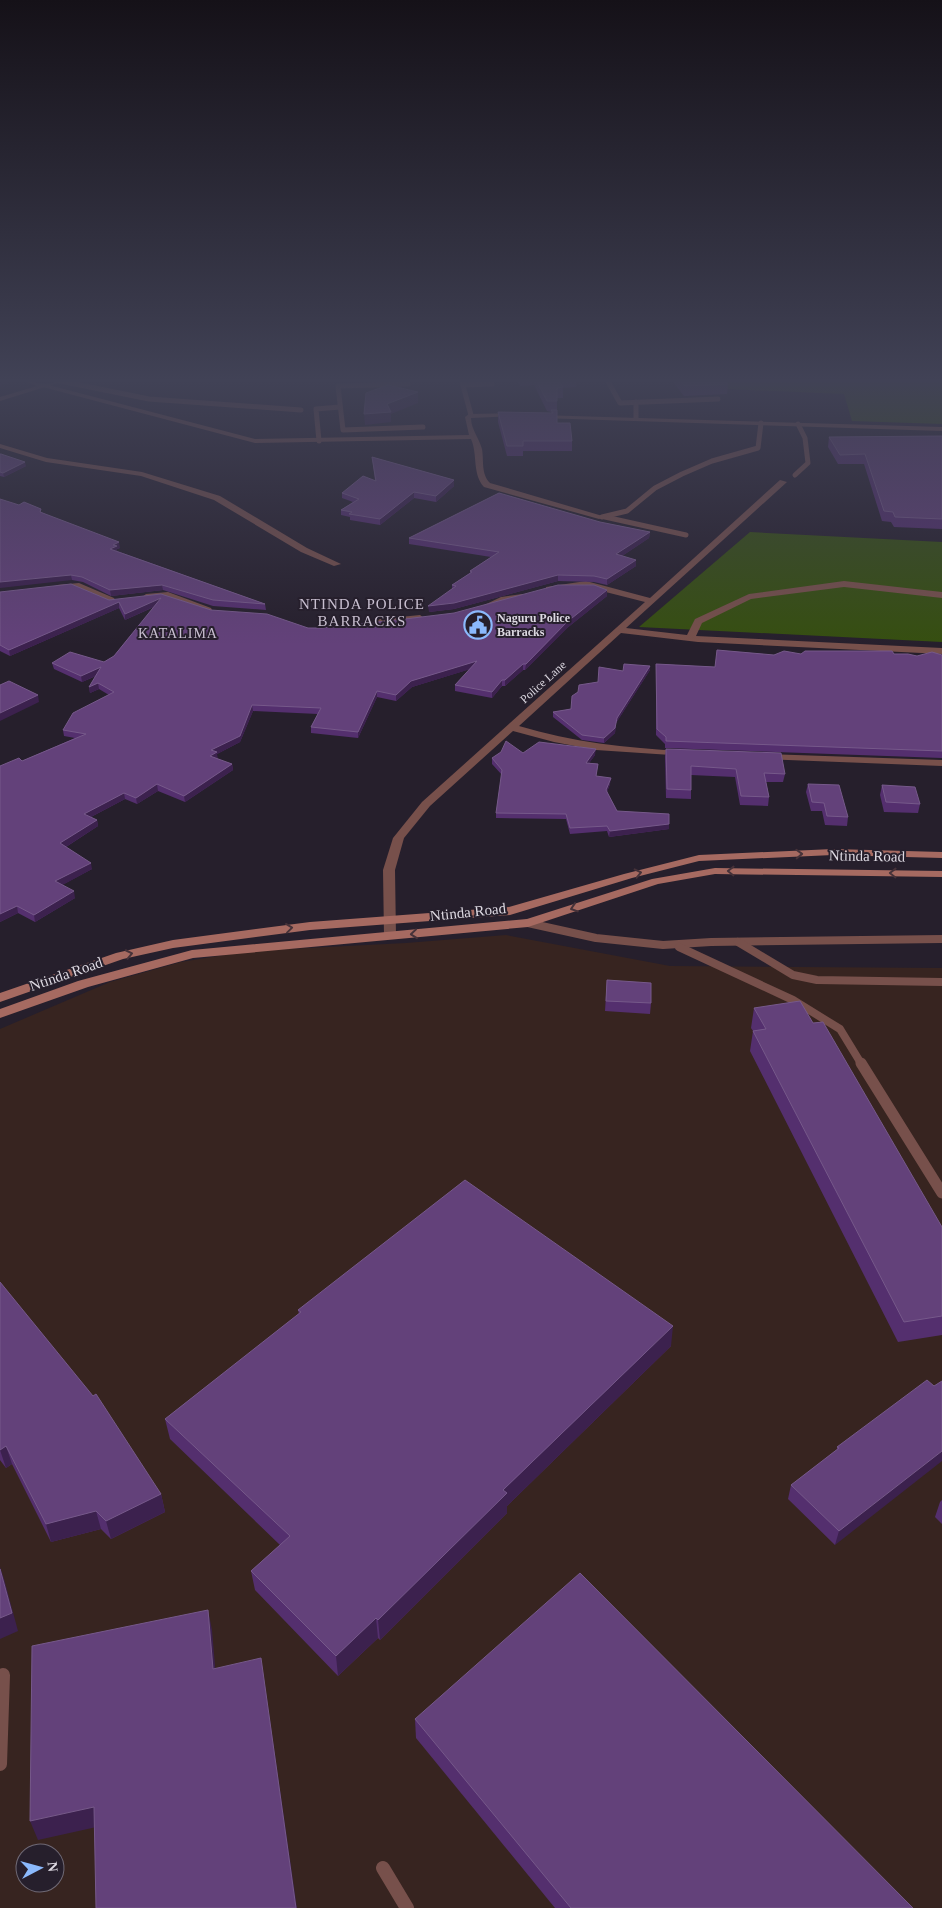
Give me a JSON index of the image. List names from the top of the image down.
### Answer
{
  "streets": {
    "main road": ["Ntinda Road"],
    "street": ["Police Lane"]
  },
  "crossings": [
    ["Police Lane", "Ntinda Road"]
  ],
  "districts": ["NTINDA POLICE BARRACKS", "KATALIMA"],
  "places": {
    "public building": ["Naguru Police Barracks"]
  },
  "north": "right"
}
